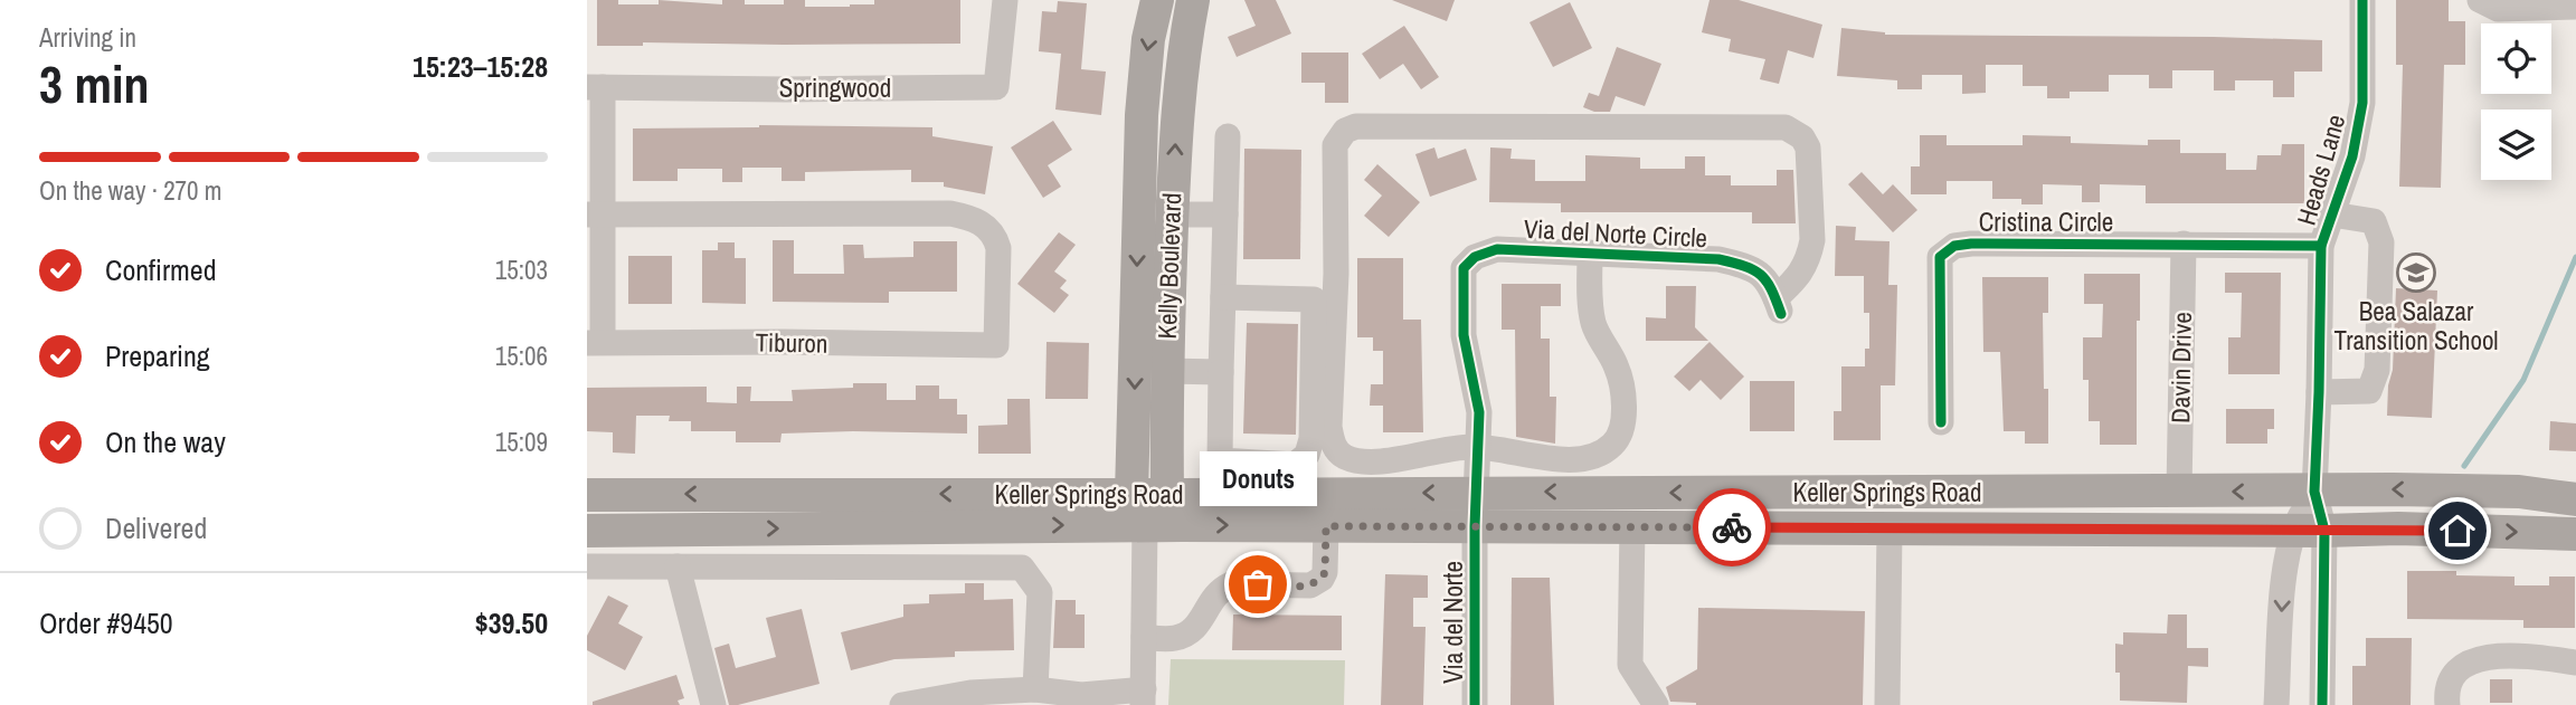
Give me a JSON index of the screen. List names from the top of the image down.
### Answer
{
  "streets": {
    "main road": ["Kelly Boulevard", "Keller Springs Road"],
    "street": [
      "Springwood",
      "Heads Lane",
      "Cristina Circle",
      "Via del Norte Circle",
      "Tiburon",
      "Davin Drive",
      "Via del Norte"
    ]
  },
  "crossings": [
    ["Heads Lane", "Cristina Circle"],
    ["Heads Lane", "Keller Springs Road"],
    ["Cristina Circle", "Davin Drive"],
    ["Via del Norte Circle", "Keller Springs Road"],
    ["Via del Norte Circle", "Via del Norte"],
    ["Kelly Boulevard", "Keller Springs Road"],
    ["Davin Drive", "Keller Springs Road"],
    ["Keller Springs Road", "Via del Norte"]
  ],
  "places": {
    "school or university": ["Bea Salazar Transition School"],
    "other": ["Donuts"]
  },
  "page": {
    "heading": ["3 min", "Arriving in", "15:23–15:28"],
    "panel": ["Order #9450", "$39.50"],
    "bar": "On the way · 270 m",
    "list": [
      ["Confirmed", "15:03"],
      ["Preparing", "15:06"],
      ["On the way", "15:09"],
      "Delivered"
    ],
    "bubble": "Donuts"
  }
}
